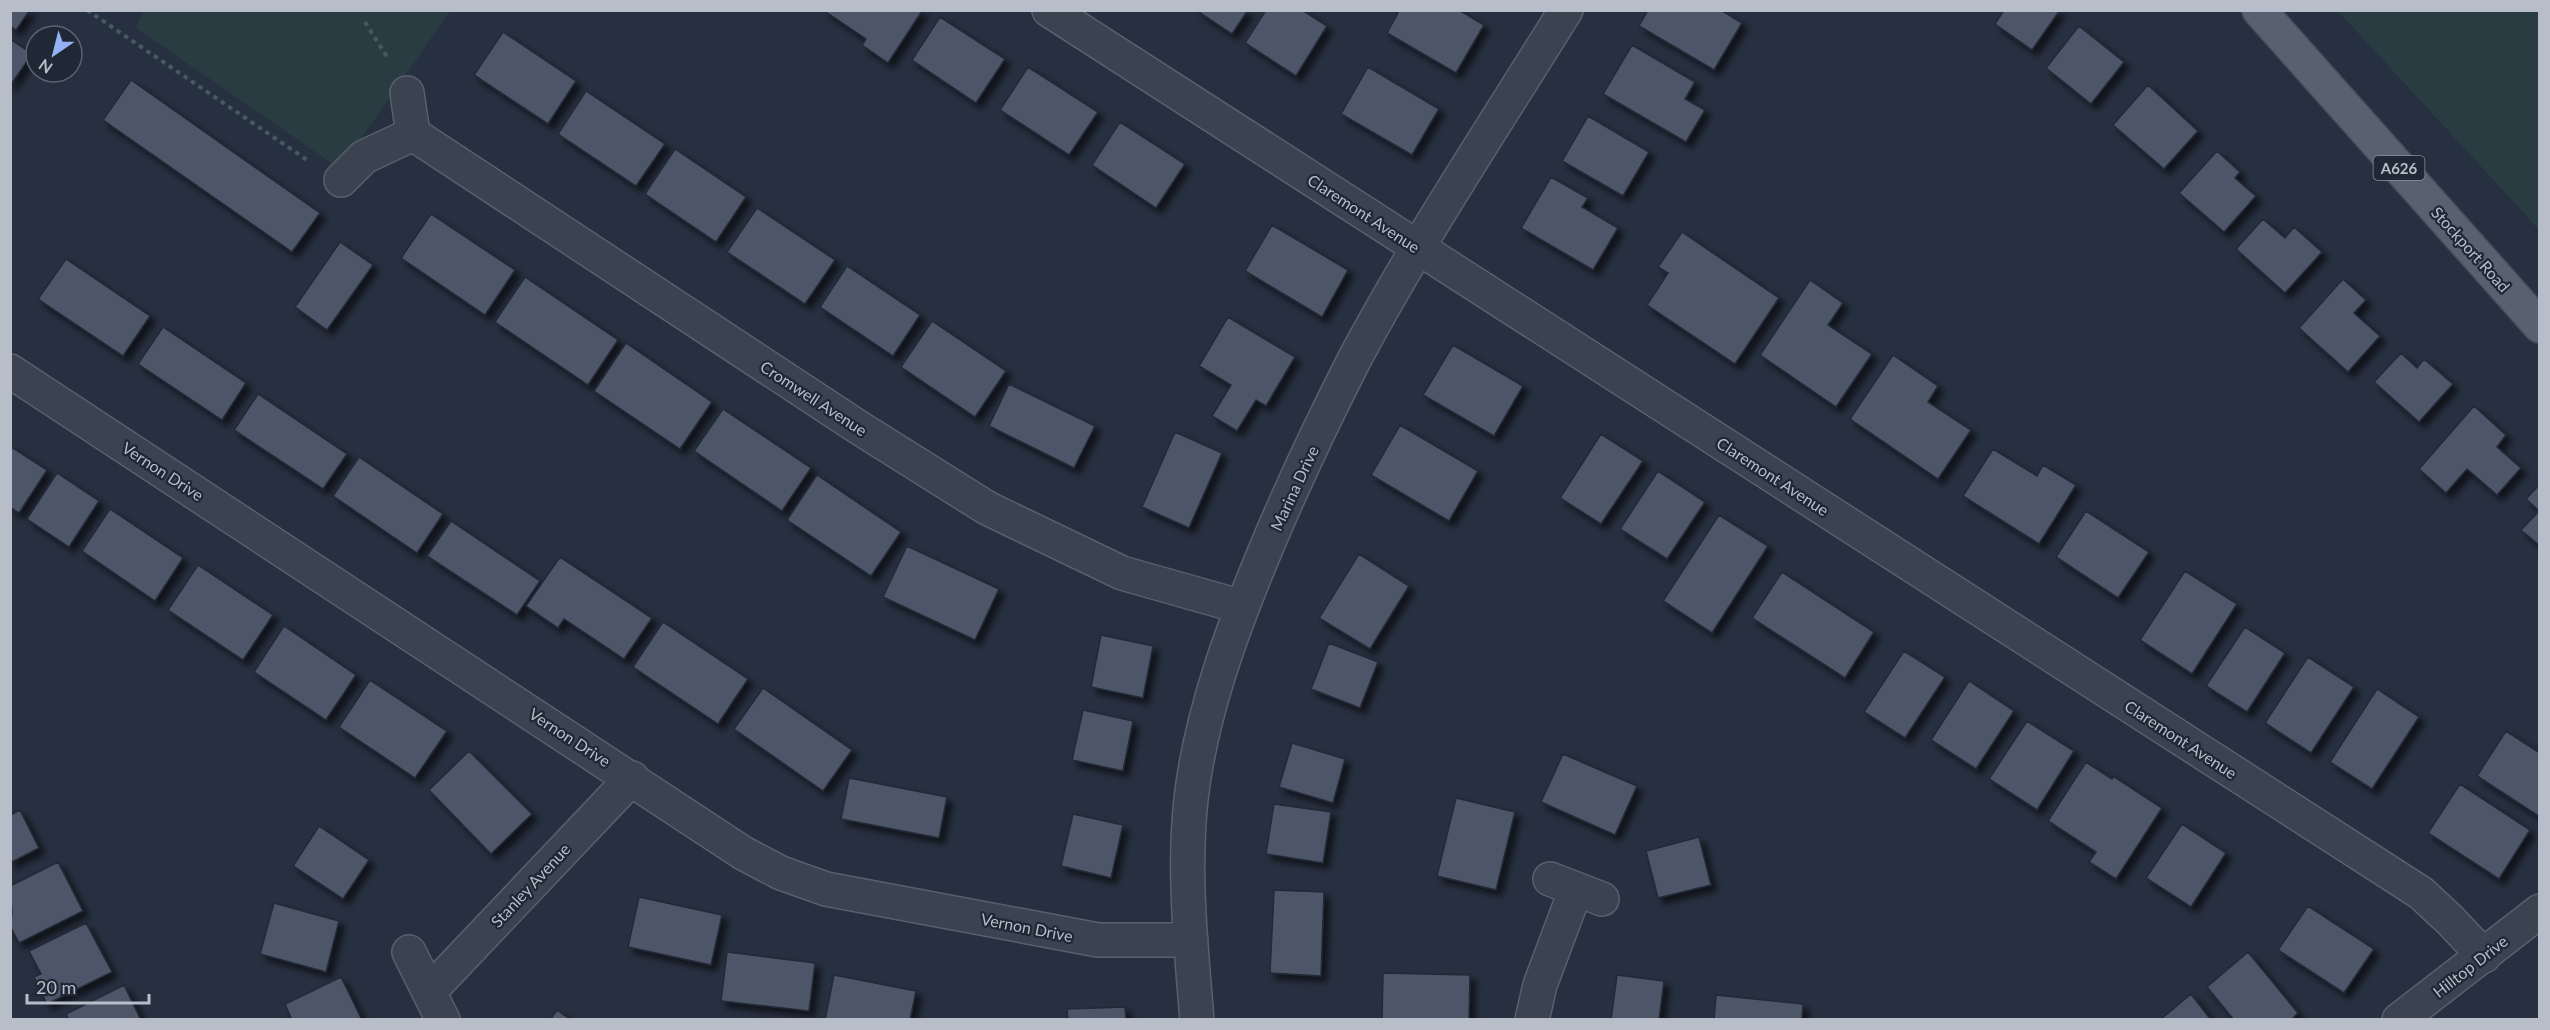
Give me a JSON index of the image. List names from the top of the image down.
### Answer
{
  "streets": {
    "main road": ["A626", "Stockport Road"],
    "street": [
      "Claremont Avenue",
      "Cromwell Avenue",
      "Vernon Drive",
      "Marina Drive",
      "Stanley Avenue",
      "Hilltop Drive"
    ]
  },
  "crossings": [
    ["Claremont Avenue", "Marina Drive"],
    ["Claremont Avenue", "Hilltop Drive"],
    ["Cromwell Avenue", "Marina Drive"],
    ["Vernon Drive", "Marina Drive"],
    ["Vernon Drive", "Stanley Avenue"]
  ],
  "scale_bar": "20 m",
  "north": "bottom left"
}
